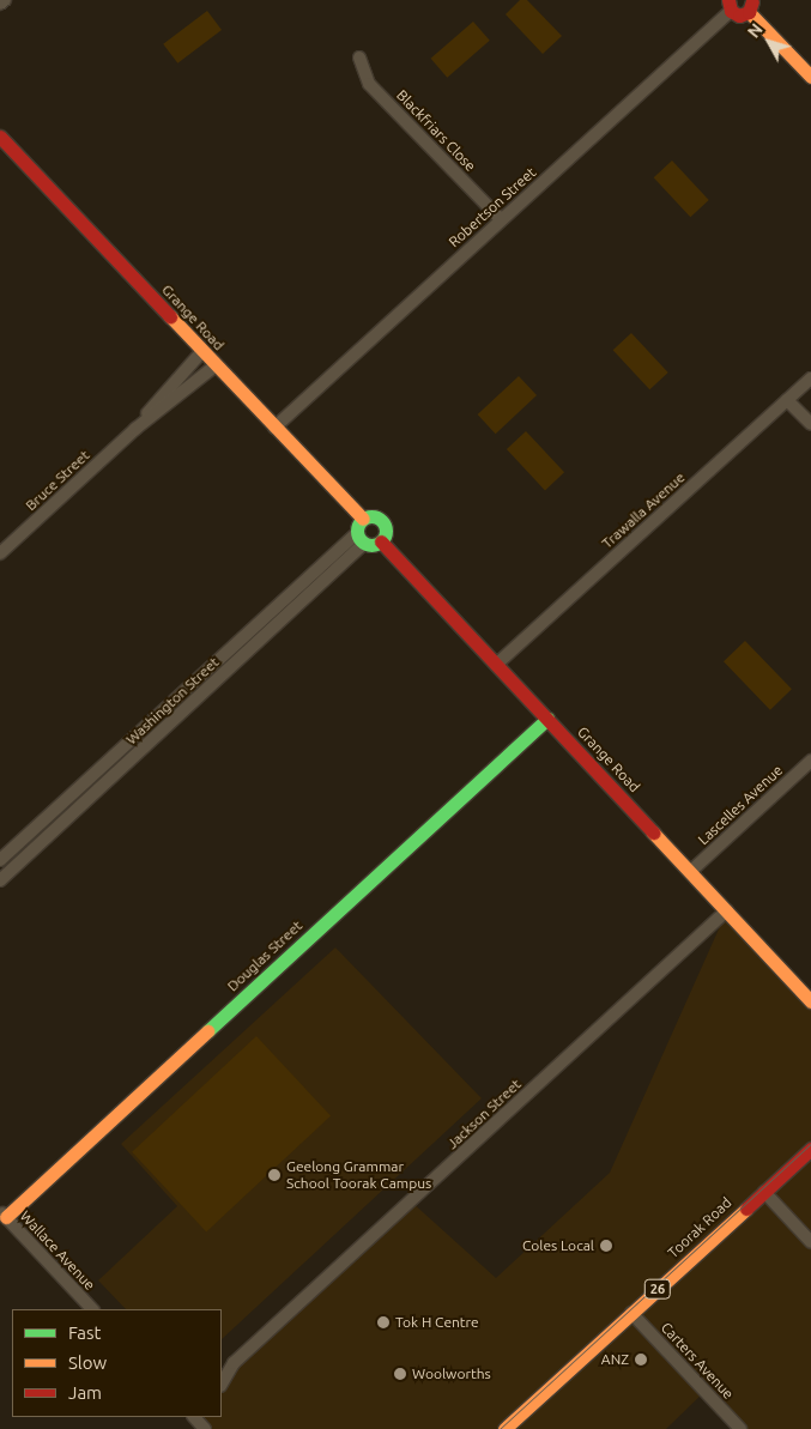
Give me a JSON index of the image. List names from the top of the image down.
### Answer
{
  "streets": {
    "street": [
      "Blackfriars Close",
      "Robertson Street",
      "Grange Road",
      "Bruce Street",
      "Trawalla Avenue",
      "Washington Street",
      "Lascelles Avenue",
      "Douglas Street",
      "Jackson Street",
      "Toorak Road",
      "Wallace Avenue",
      "26",
      "Carters Avenue"
    ]
  },
  "crossings": [
    ["Blackfriars Close", "Robertson Street"],
    ["Robertson Street", "Grange Road"],
    ["Grange Road", "Bruce Street"],
    ["Grange Road", "Trawalla Avenue"],
    ["Grange Road", "Washington Street"],
    ["Grange Road", "Lascelles Avenue"],
    ["Grange Road", "Douglas Street"],
    ["Grange Road", "Jackson Street"],
    ["Douglas Street", "Wallace Avenue"],
    ["Toorak Road", "Carters Avenue"]
  ],
  "places": [
    "Geelong Grammar School Toorak Campus",
    "Coles Local",
    "Tok H Centre",
    "ANZ",
    "Woolworths"
  ],
  "legend": ["Fast", "Slow", "Jam"],
  "north": "top left"
}
